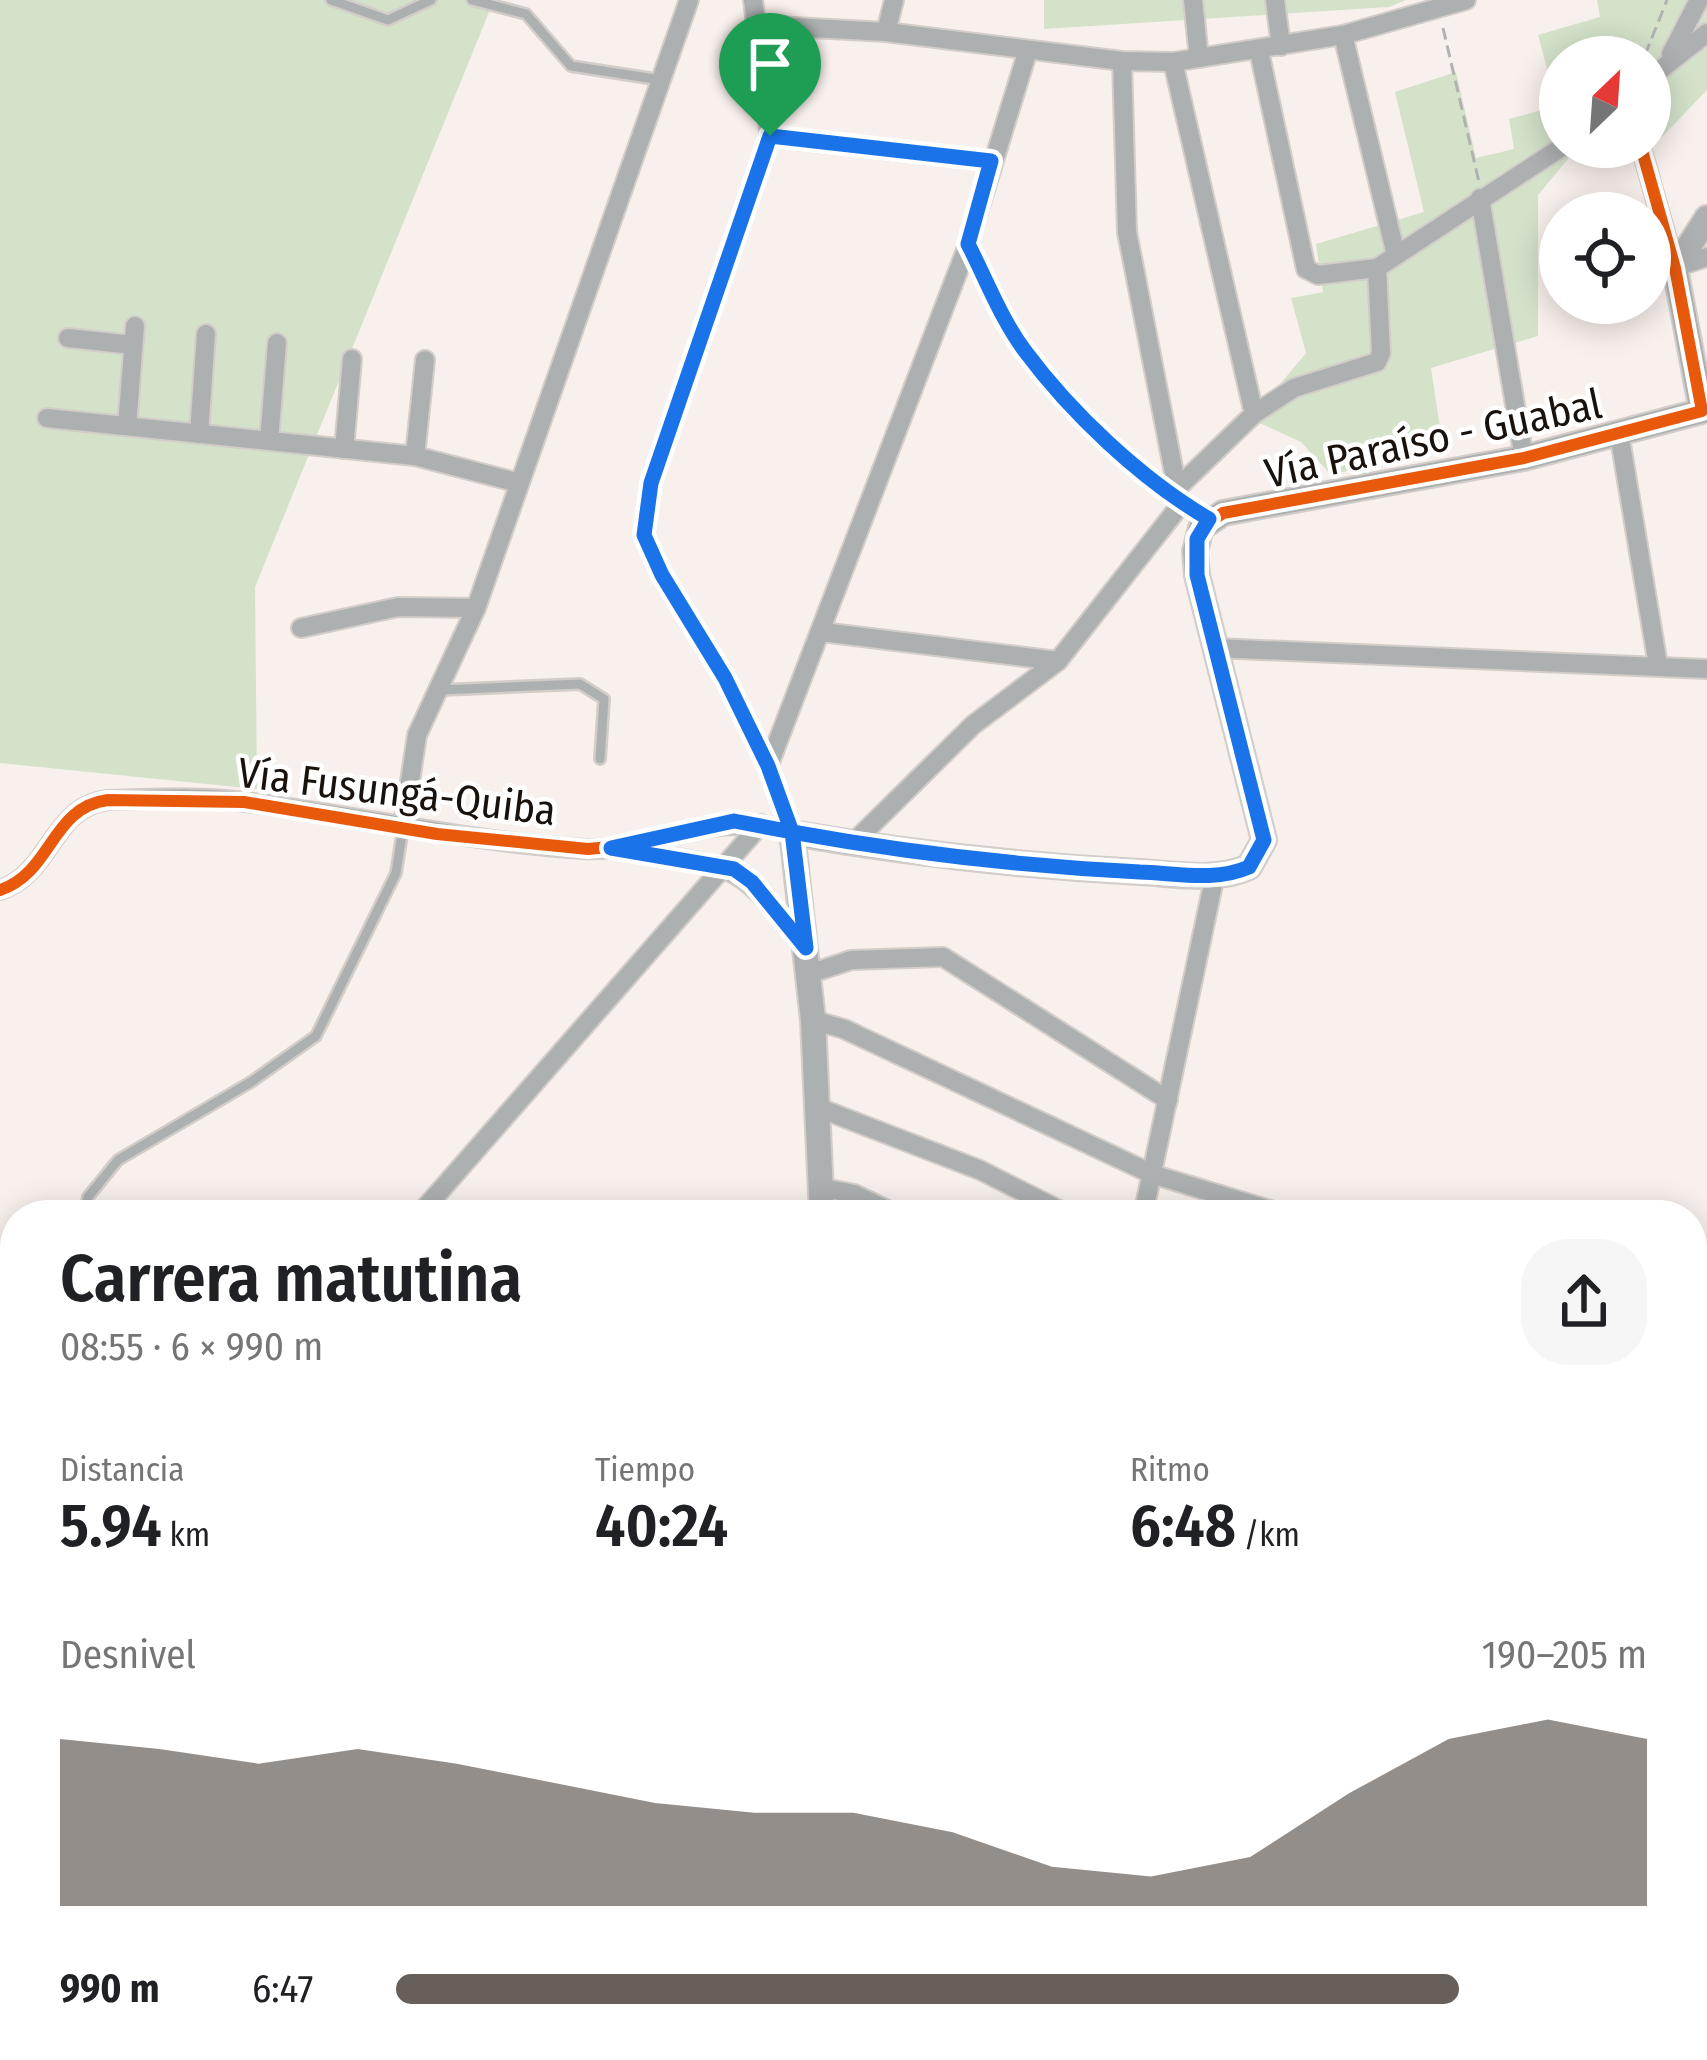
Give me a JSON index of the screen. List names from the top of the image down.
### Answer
{
  "streets": {
    "street": ["Vía Paraíso - Guabal", "Vía Fusungá-Quiba"]
  },
  "north": "top right",
  "page": {
    "heading": ["Carrera matutina", "08:55 · 6 × 990 m"],
    "stats": [
      ["Distancia", "5.94 km"],
      ["Tiempo", "40:24"],
      ["Ritmo", "6:48 /km"]
    ],
    "chart": ["Desnivel", "190–205 m"],
    "list": [
      {
        "name": "990 m",
        "note": "6:47"
      }
    ]
  }
}
